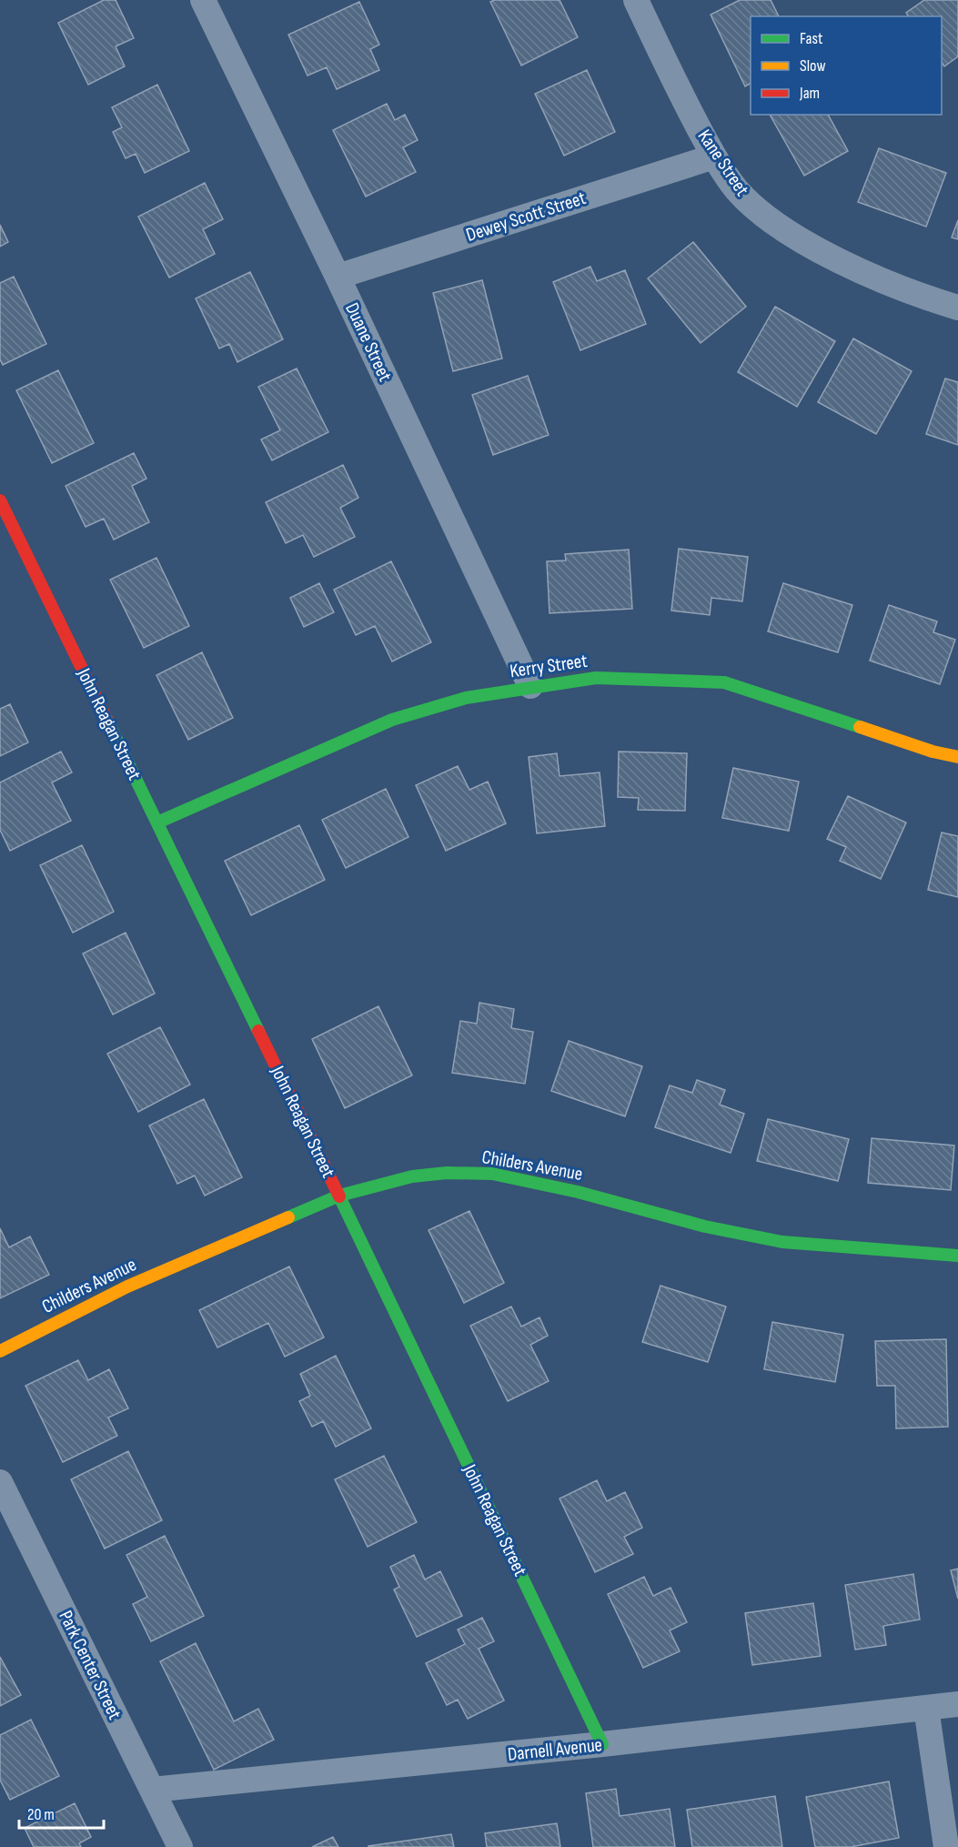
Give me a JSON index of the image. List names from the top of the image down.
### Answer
{
  "streets": {
    "street": [
      "Kane Street",
      "Dewey Scott Street",
      "Duane Street",
      "Kerry Street",
      "John Reagan Street",
      "Childers Avenue",
      "Park Center Street",
      "Darnell Avenue"
    ]
  },
  "crossings": [
    ["Kane Street", "Dewey Scott Street"],
    ["Dewey Scott Street", "Duane Street"],
    ["Duane Street", "Kerry Street"],
    ["Kerry Street", "John Reagan Street"],
    ["John Reagan Street", "Childers Avenue"],
    ["John Reagan Street", "Darnell Avenue"],
    ["Park Center Street", "Darnell Avenue"]
  ],
  "legend": ["Fast", "Slow", "Jam"],
  "scale_bar": "20 m"
}
